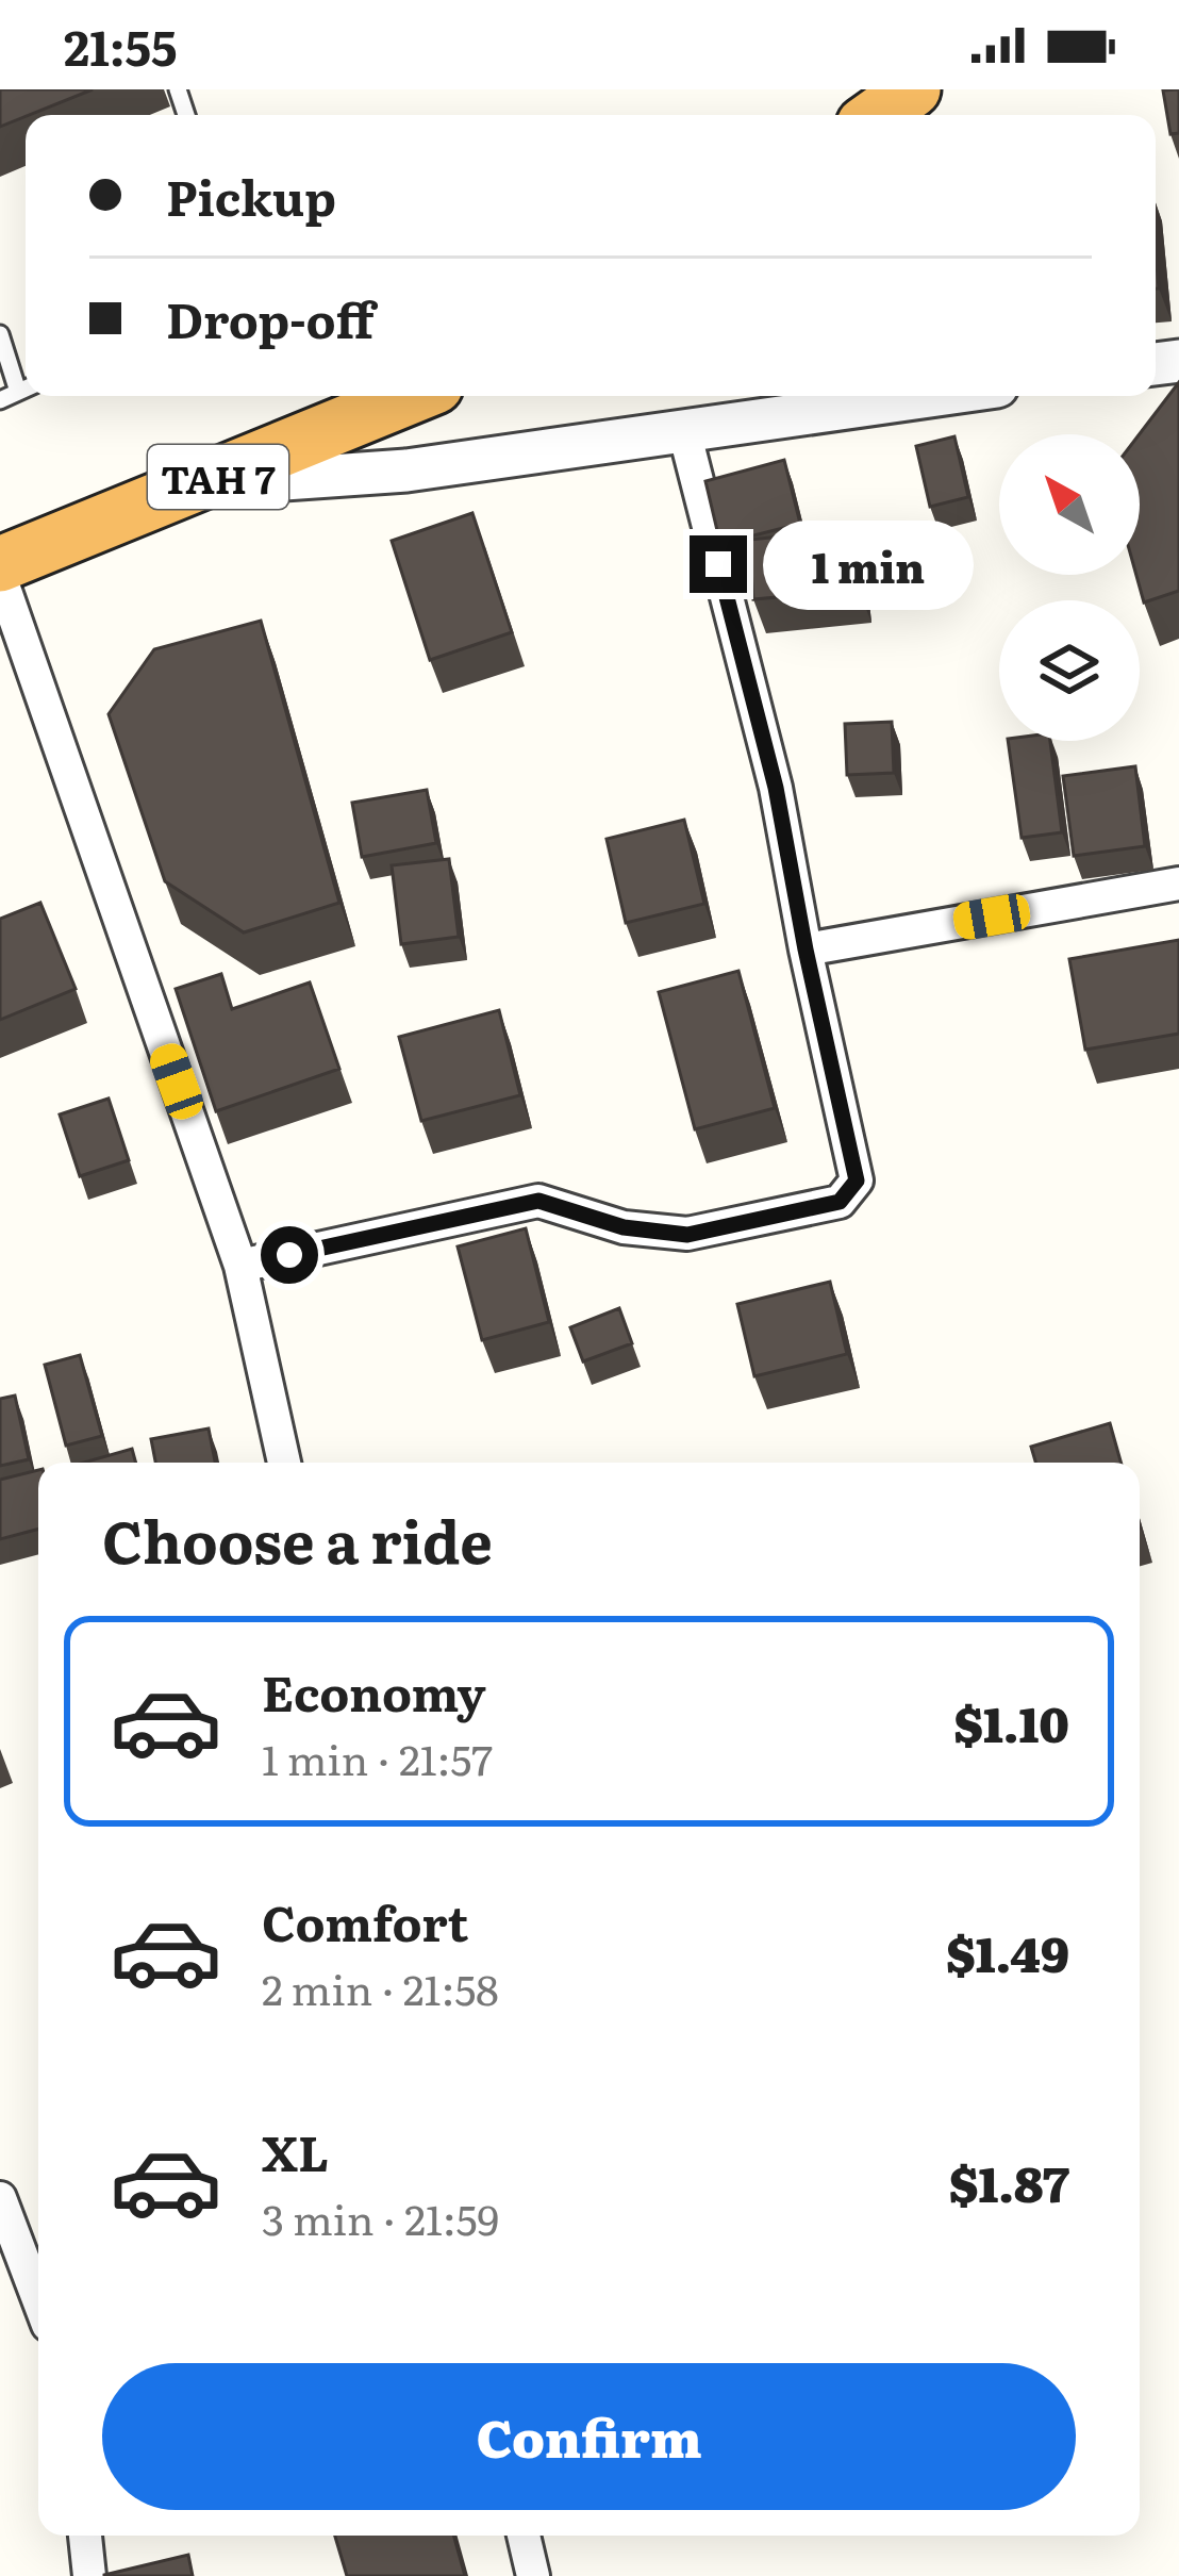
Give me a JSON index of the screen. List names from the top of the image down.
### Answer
{
  "streets": {
    "highway": ["TAH 7"]
  },
  "north": "top left",
  "page": {
    "status": "21:55",
    "banner": ["Pickup", "Drop-off"],
    "bubble": "1 min",
    "heading": "Choose a ride",
    "list": [
      {
        "name": "Economy",
        "note": "1 min · 21:57",
        "value": "$1.10"
      },
      {
        "name": "Comfort",
        "note": "2 min · 21:58",
        "value": "$1.49"
      },
      {
        "name": "XL",
        "note": "3 min · 21:59",
        "value": "$1.87"
      }
    ],
    "buttons": "Confirm"
  }
}
